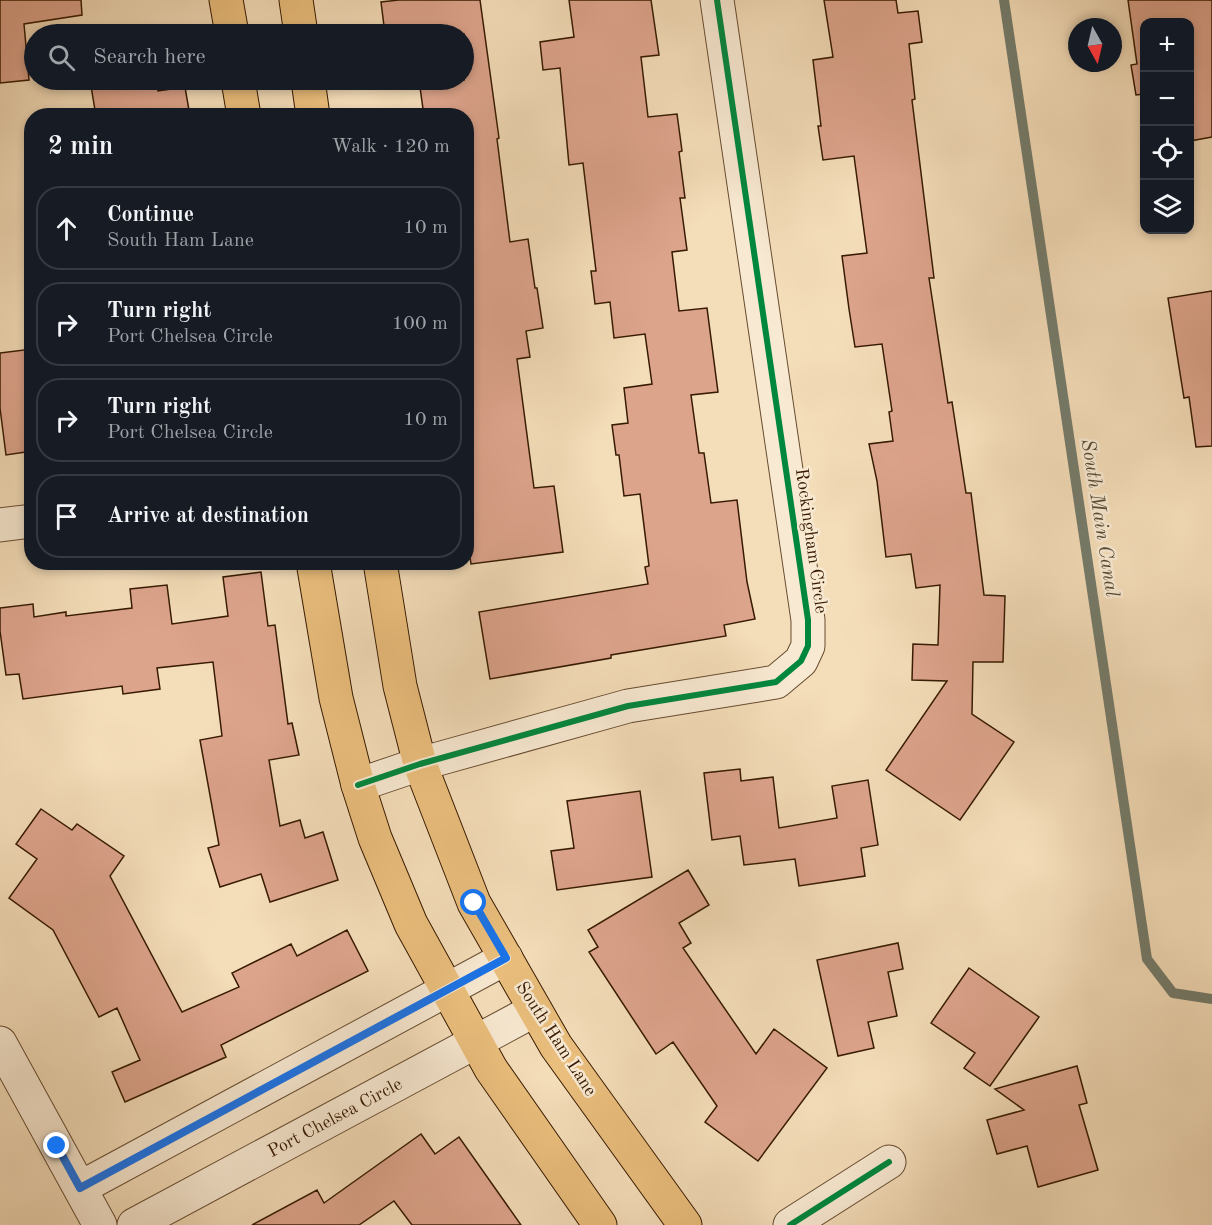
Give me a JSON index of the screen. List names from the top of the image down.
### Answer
{
  "streets": {
    "main road": ["South Ham Lane"],
    "street": ["Rockingham Circle", "Port Chelsea Circle"]
  },
  "crossings": [
    ["Rockingham Circle", "South Ham Lane"],
    ["South Ham Lane", "Port Chelsea Circle"]
  ],
  "water": ["South Main Canal"],
  "north": "bottom",
  "page": {
    "map_buttons": ["+", "−"],
    "search": "Search here",
    "heading": ["2 min", "Walk · 120 m"],
    "list": [
      ["Continue", "South Ham Lane", "10 m"],
      ["Turn right", "Port Chelsea Circle", "100 m"],
      ["Turn right", "Port Chelsea Circle", "10 m"],
      "Arrive at destination"
    ]
  }
}
